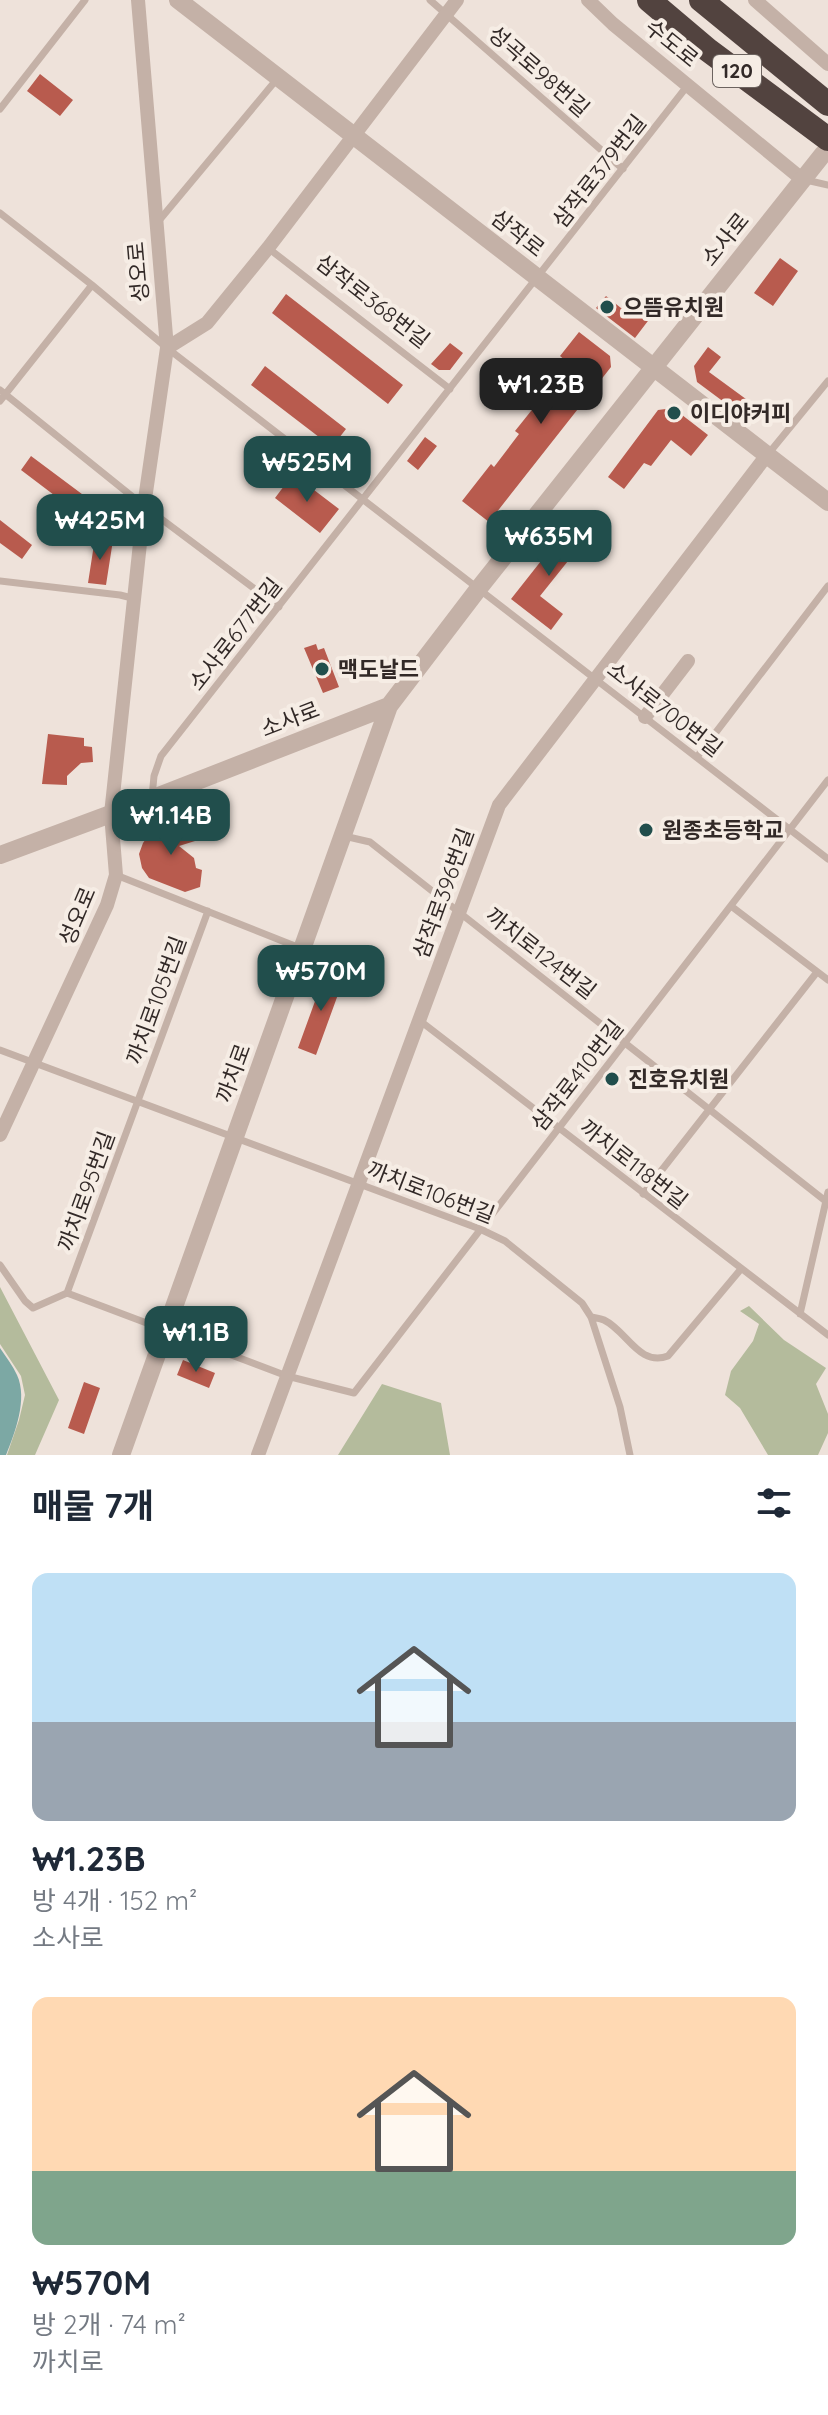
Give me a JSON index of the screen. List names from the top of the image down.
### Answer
{
  "streets": {
    "highway": ["120"],
    "street": [
      "수도로",
      "삼작로",
      "소사로",
      "성오로",
      "삼작로396번길",
      "까치로"
    ],
    "lane": [
      "성곡로98번길",
      "삼작로379번길",
      "삼작로368번길",
      "소사로677번길",
      "소사로700번길",
      "까치로124번길",
      "까치로105번길",
      "삼작로410번길",
      "까치로118번길",
      "까치로95번길",
      "까치로106번길"
    ]
  },
  "crossings": [
    ["수도로", "삼작로379번길"],
    ["수도로", "소사로"],
    ["성곡로98번길", "삼작로379번길"],
    ["120", "소사로"],
    ["삼작로379번길", "삼작로"],
    ["삼작로379번길", "삼작로368번길"],
    ["삼작로379번길", "소사로677번길"],
    ["삼작로", "소사로"],
    ["삼작로", "성오로"],
    ["삼작로", "삼작로396번길"],
    ["소사로", "성오로"],
    ["소사로", "소사로677번길"],
    ["소사로", "소사로700번길"],
    ["소사로", "까치로"],
    ["성오로", "소사로700번길"],
    ["삼작로368번길", "소사로677번길"],
    ["소사로677번길", "소사로700번길"],
    ["소사로700번길", "삼작로396번길"],
    ["소사로700번길", "삼작로410번길"],
    ["삼작로396번길", "까치로124번길"],
    ["삼작로396번길", "삼작로410번길"],
    ["삼작로396번길", "까치로118번길"],
    ["삼작로396번길", "까치로106번길"],
    ["까치로124번길", "까치로"],
    ["까치로124번길", "삼작로410번길"],
    ["까치로105번길", "까치로95번길"],
    ["까치로", "까치로106번길"],
    ["삼작로410번길", "까치로118번길"],
    ["삼작로410번길", "까치로106번길"],
    ["까치로118번길", "까치로106번길"]
  ],
  "places": [
    "으뜸유치원",
    "이디야커피",
    "맥도날드",
    "원종초등학교",
    "진호유치원"
  ],
  "page": {
    "price": [
      "₩1.23B",
      "₩525M",
      "₩425M",
      "₩635M",
      "₩1.14B",
      "₩570M",
      "₩1.1B"
    ],
    "heading": "매물 7개",
    "list": [
      {
        "name": "₩1.23B",
        "note": "방 4개 · 152 m² · 소사로"
      },
      {
        "name": "₩570M",
        "note": "방 2개 · 74 m² · 까치로"
      }
    ]
  }
}
